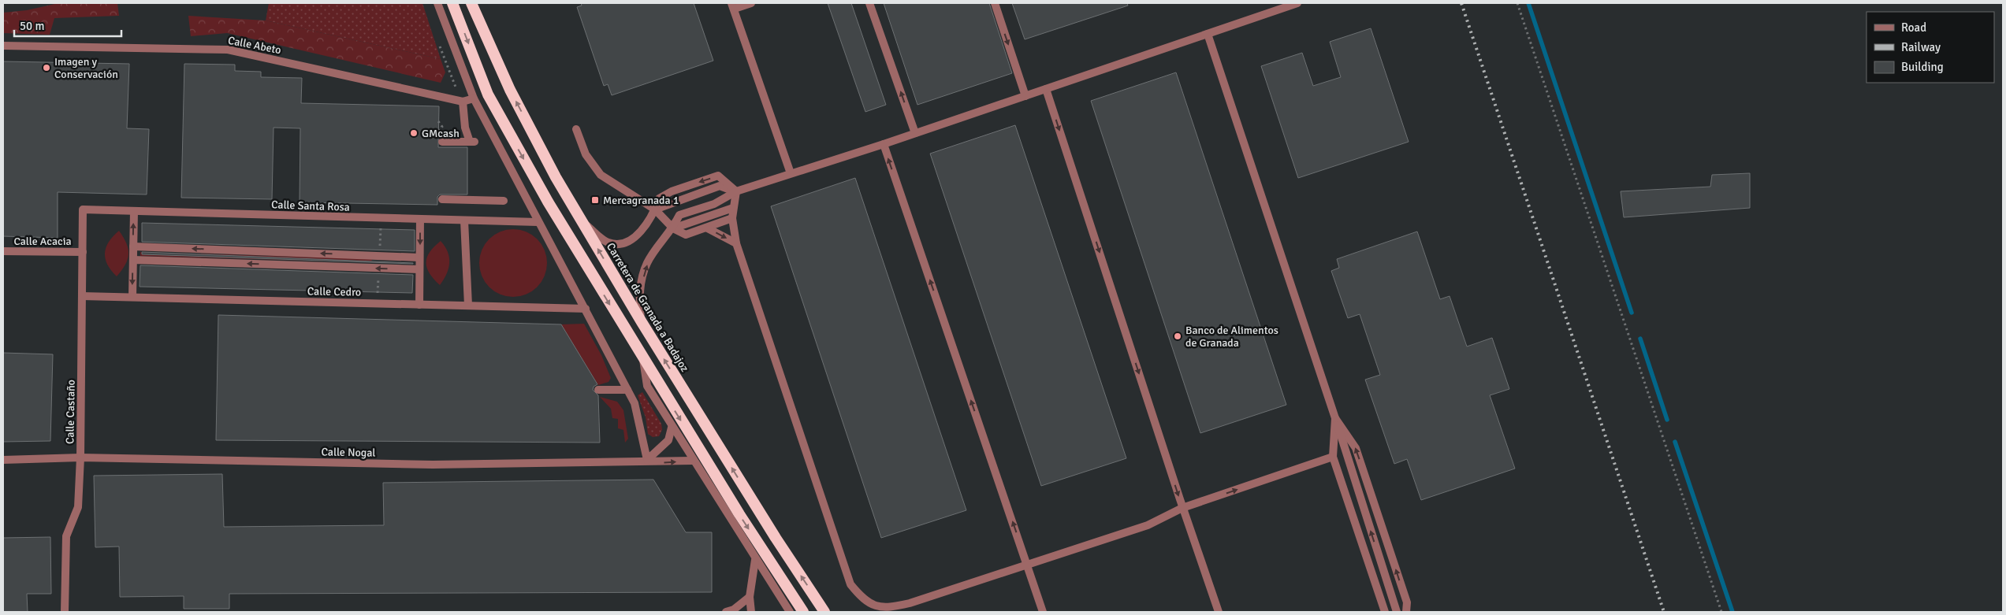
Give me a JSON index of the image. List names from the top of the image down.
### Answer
{
  "streets": {
    "highway": ["Carretera de Granada a Badajoz"],
    "street": [
      "Calle Abeto",
      "Calle Santa Rosa",
      "Calle Acacia",
      "Calle Cedro",
      "Calle Castaño",
      "Calle Nogal"
    ]
  },
  "crossings": [
    ["Calle Santa Rosa", "Calle Castaño"],
    ["Calle Acacia", "Calle Castaño"],
    ["Calle Cedro", "Calle Castaño"],
    ["Calle Castaño", "Calle Nogal"]
  ],
  "places": {
    "other": ["Imagen y Conservación", "GMcash", "Banco de Alimentos de Granada"],
    "transit": ["Mercagranada 1"]
  },
  "legend": ["Road", "Railway", "Building"],
  "scale_bar": "50 m"
}
